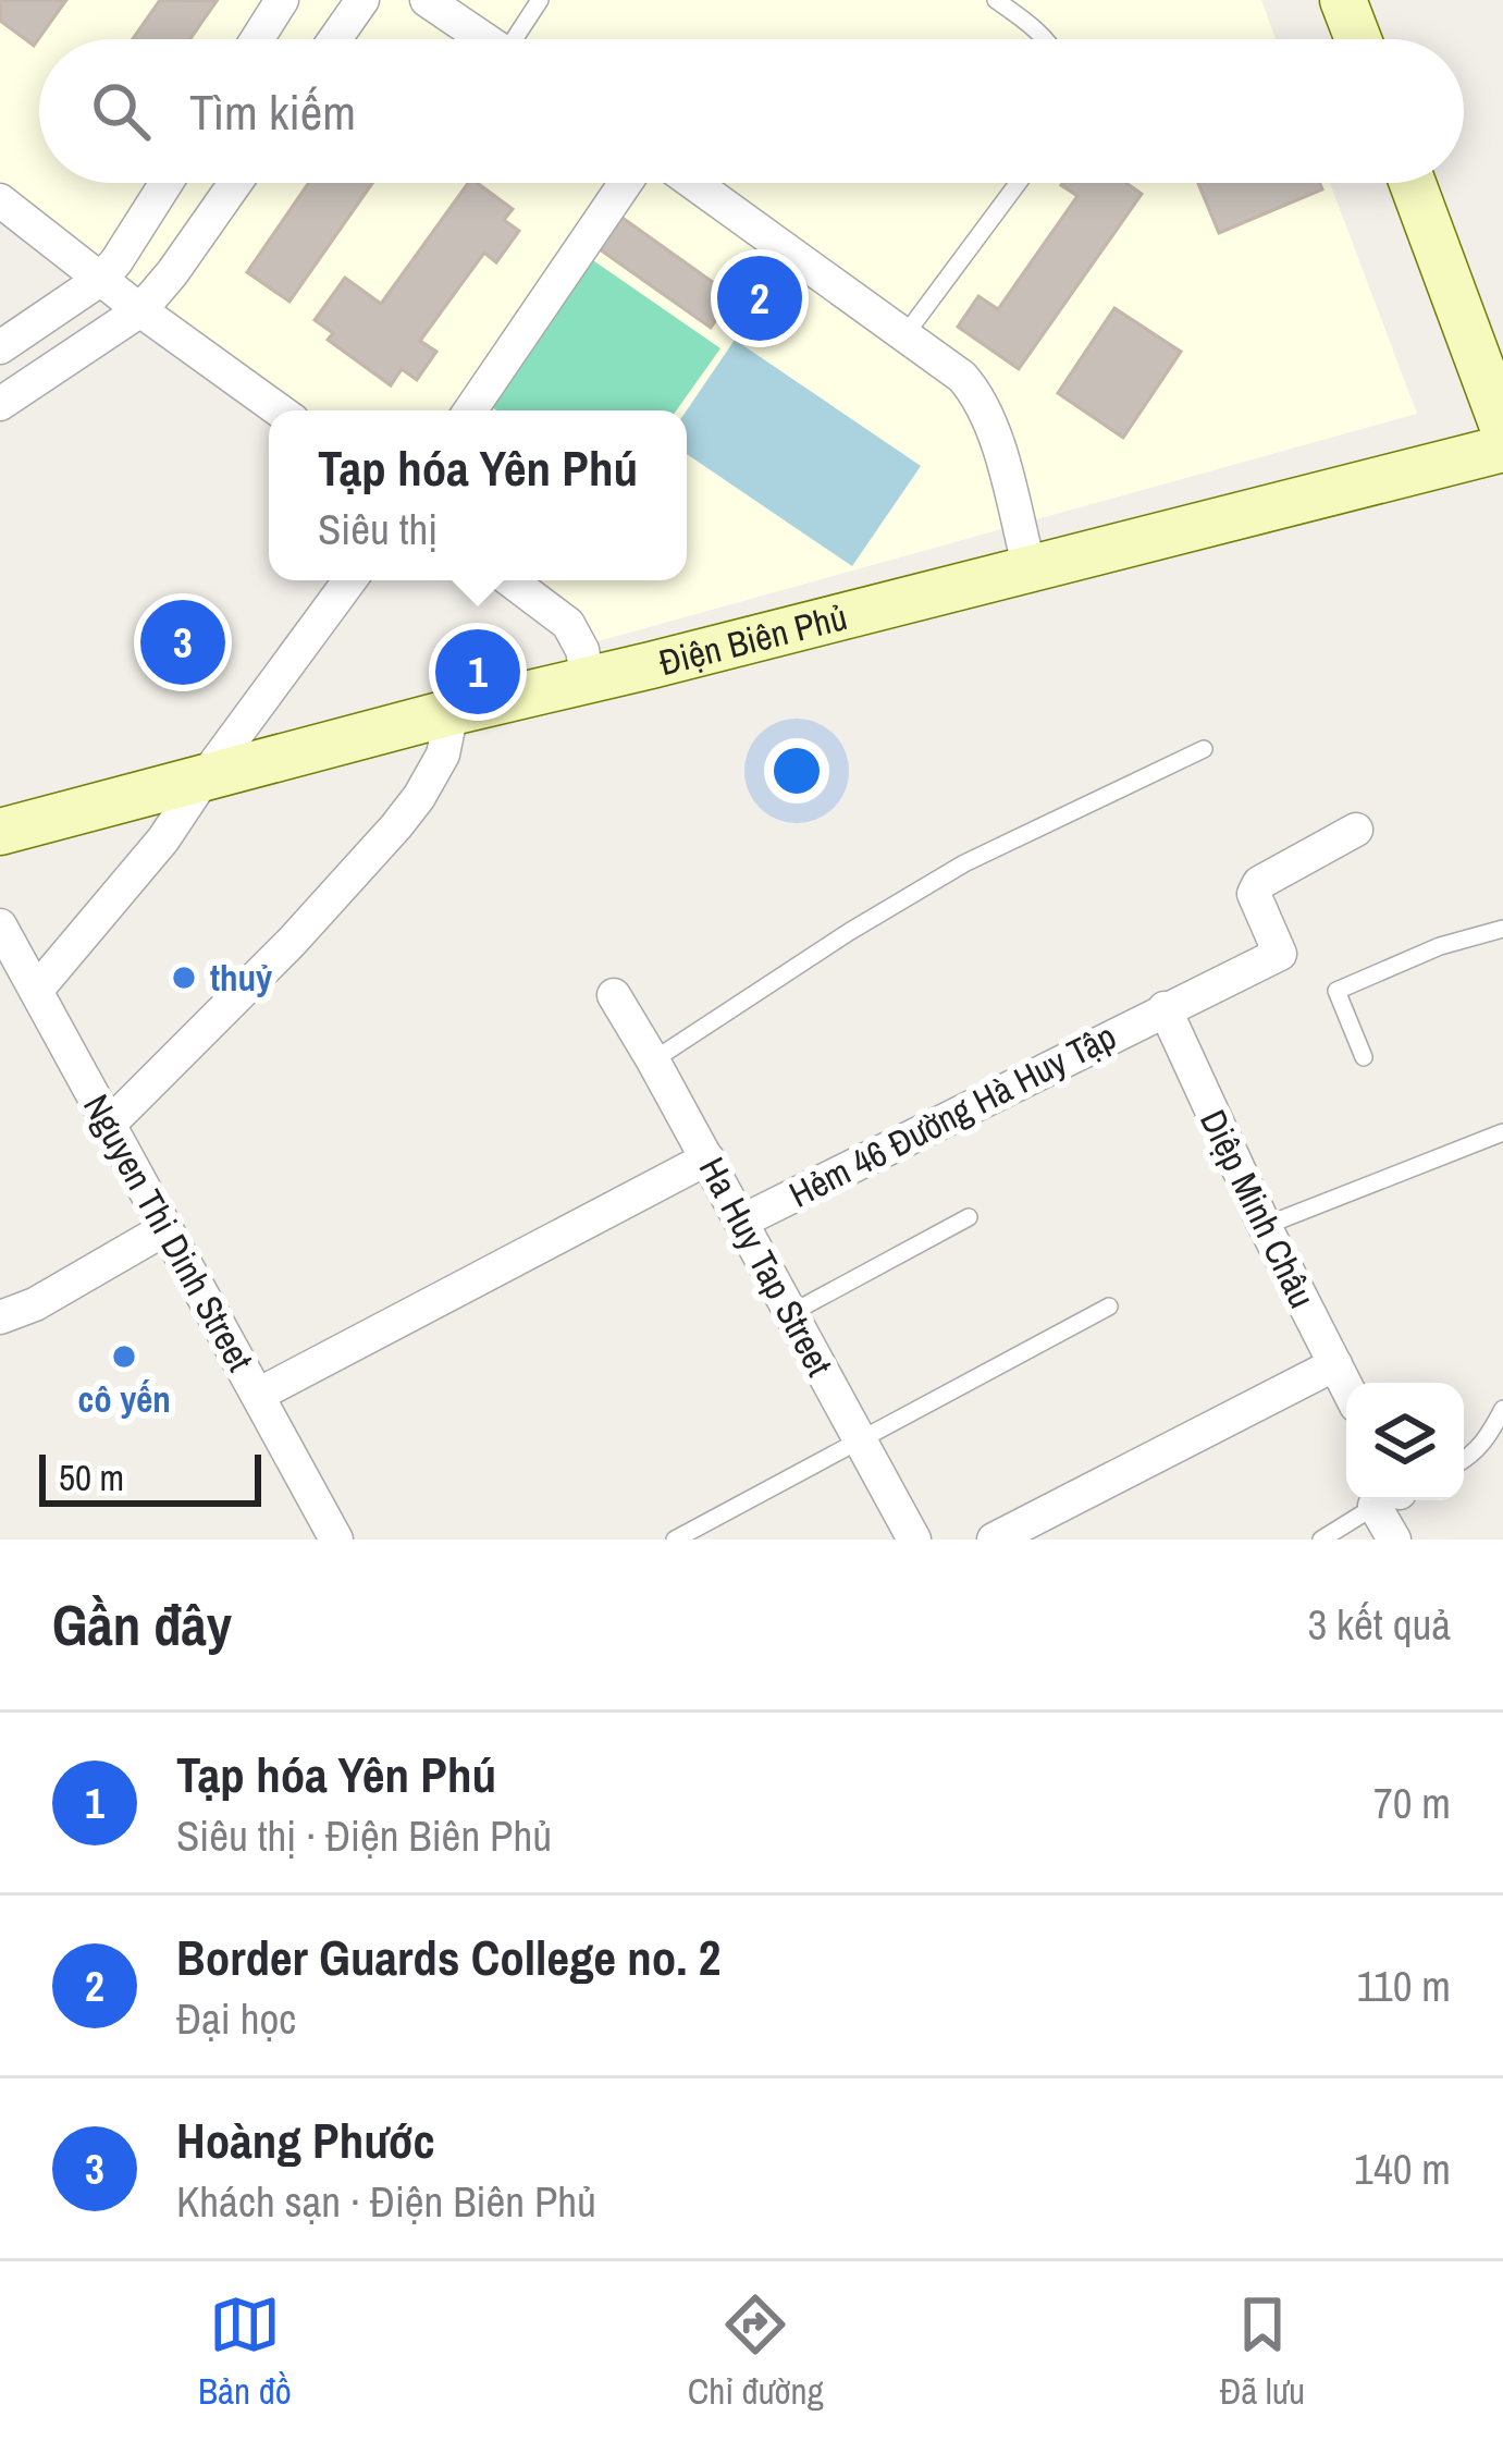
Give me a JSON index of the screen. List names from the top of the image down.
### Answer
{
  "streets": {
    "street": [
      "Điện Biên Phủ",
      "Hẻm 46 Đường Hà Huy Tập",
      "Diệp Minh Châu",
      "Nguyen Thi Dinh Street",
      "Ha Huy Tap Street"
    ]
  },
  "crossings": [
    ["Hẻm 46 Đường Hà Huy Tập", "Diệp Minh Châu"],
    ["Hẻm 46 Đường Hà Huy Tập", "Ha Huy Tap Street"]
  ],
  "places": ["thuỷ", "cô yến"],
  "scale_bar": "50 m",
  "page": {
    "search": "Tìm kiếm",
    "pins": ["2", "3", "1"],
    "popup": ["Tạp hóa Yên Phú", "Siêu thị"],
    "scale": "50 m",
    "heading": ["Gần đây", "3 kết quả"],
    "list": [
      {
        "mark": "1",
        "name": "Tạp hóa Yên Phú",
        "note": "Siêu thị · Điện Biên Phủ",
        "value": "70 m"
      },
      {
        "mark": "2",
        "name": "Border Guards College no. 2",
        "note": "Đại học",
        "value": "110 m"
      },
      {
        "mark": "3",
        "name": "Hoàng Phước",
        "note": "Khách sạn · Điện Biên Phủ",
        "value": "140 m"
      }
    ],
    "nav": ["Bản đồ", "Chỉ đường", "Đã lưu"]
  }
}
